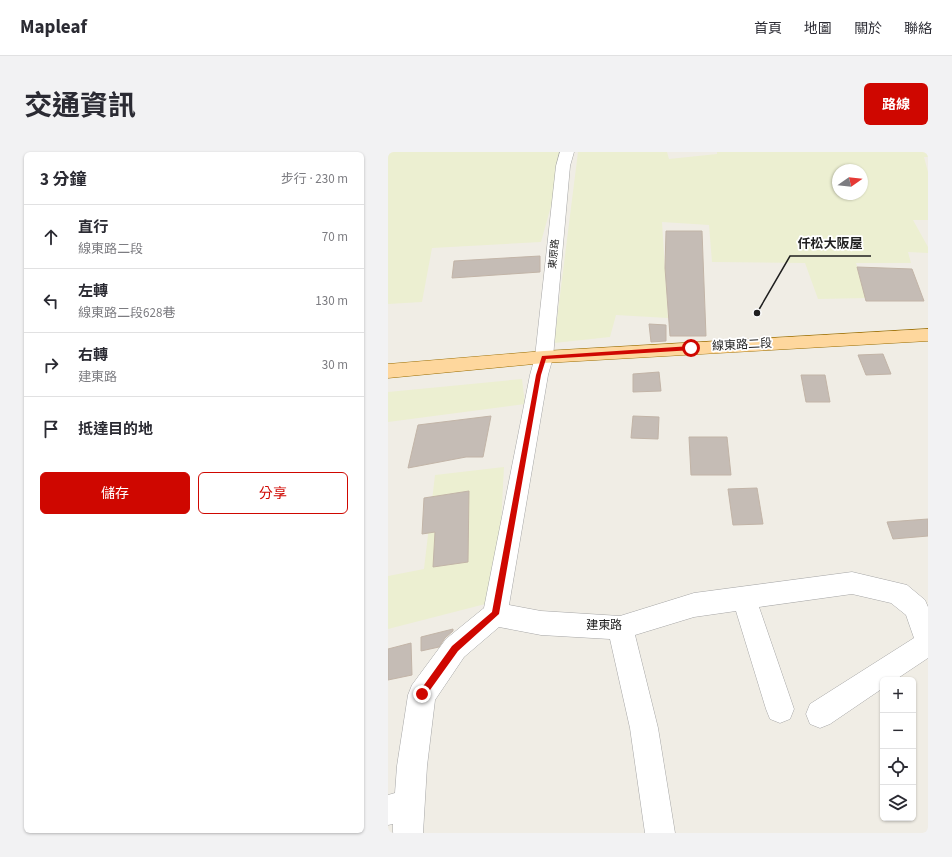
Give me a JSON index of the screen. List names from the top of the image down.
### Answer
{
  "streets": {
    "main road": ["線東路二段"],
    "street": ["東原路", "建東路"]
  },
  "crossings": [
    ["東原路", "線東路二段"],
    ["東原路", "建東路"]
  ],
  "places": ["仟松大阪屋"],
  "north": "right",
  "page": {
    "header": "Mapleaf",
    "nav": [
      "首頁",
      "地圖",
      "關於",
      "聯絡"
    ],
    "title": "交通資訊",
    "buttons": [
      "路線",
      ["儲存", "分享"]
    ],
    "heading": ["3 分鐘", "步行 · 230 m"],
    "list": [
      ["直行", "線東路二段", "70 m"],
      ["左轉", "線東路二段628巷", "130 m"],
      ["右轉", "建東路", "30 m"],
      "抵達目的地"
    ],
    "map_buttons": ["+", "−"]
  }
}
